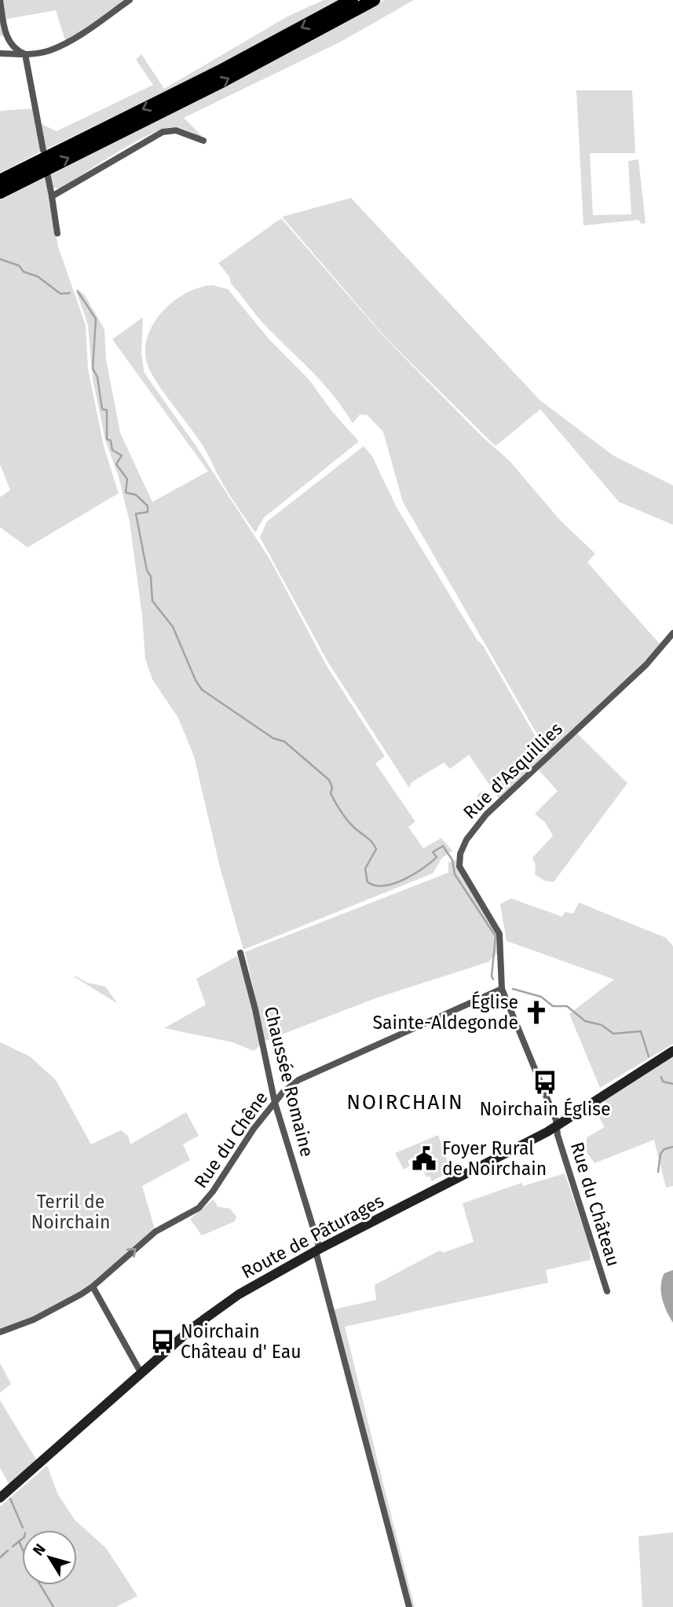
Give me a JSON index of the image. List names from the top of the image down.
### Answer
{
  "streets": {
    "main road": ["Route de Pâturages"],
    "street": [
      "Rue d'Asquillies",
      "Chaussée Romaine",
      "Rue du Chêne",
      "Rue du Château"
    ]
  },
  "crossings": [
    ["Rue d'Asquillies", "Rue du Chêne"],
    ["Rue d'Asquillies", "Rue du Château"],
    ["Rue d'Asquillies", "Route de Pâturages"],
    ["Chaussée Romaine", "Rue du Chêne"],
    ["Chaussée Romaine", "Route de Pâturages"],
    ["Rue du Château", "Route de Pâturages"]
  ],
  "one_way": ["Rue du Chêne"],
  "districts": ["NOIRCHAIN"],
  "parks": ["Terril de Noirchain"],
  "places": {
    "church": ["Église Sainte-Aldegonde"],
    "bus stop": ["Noirchain Église", "Noirchain Château d' Eau"],
    "public building": ["Foyer Rural de Noirchain"]
  },
  "north": "top left"
}
